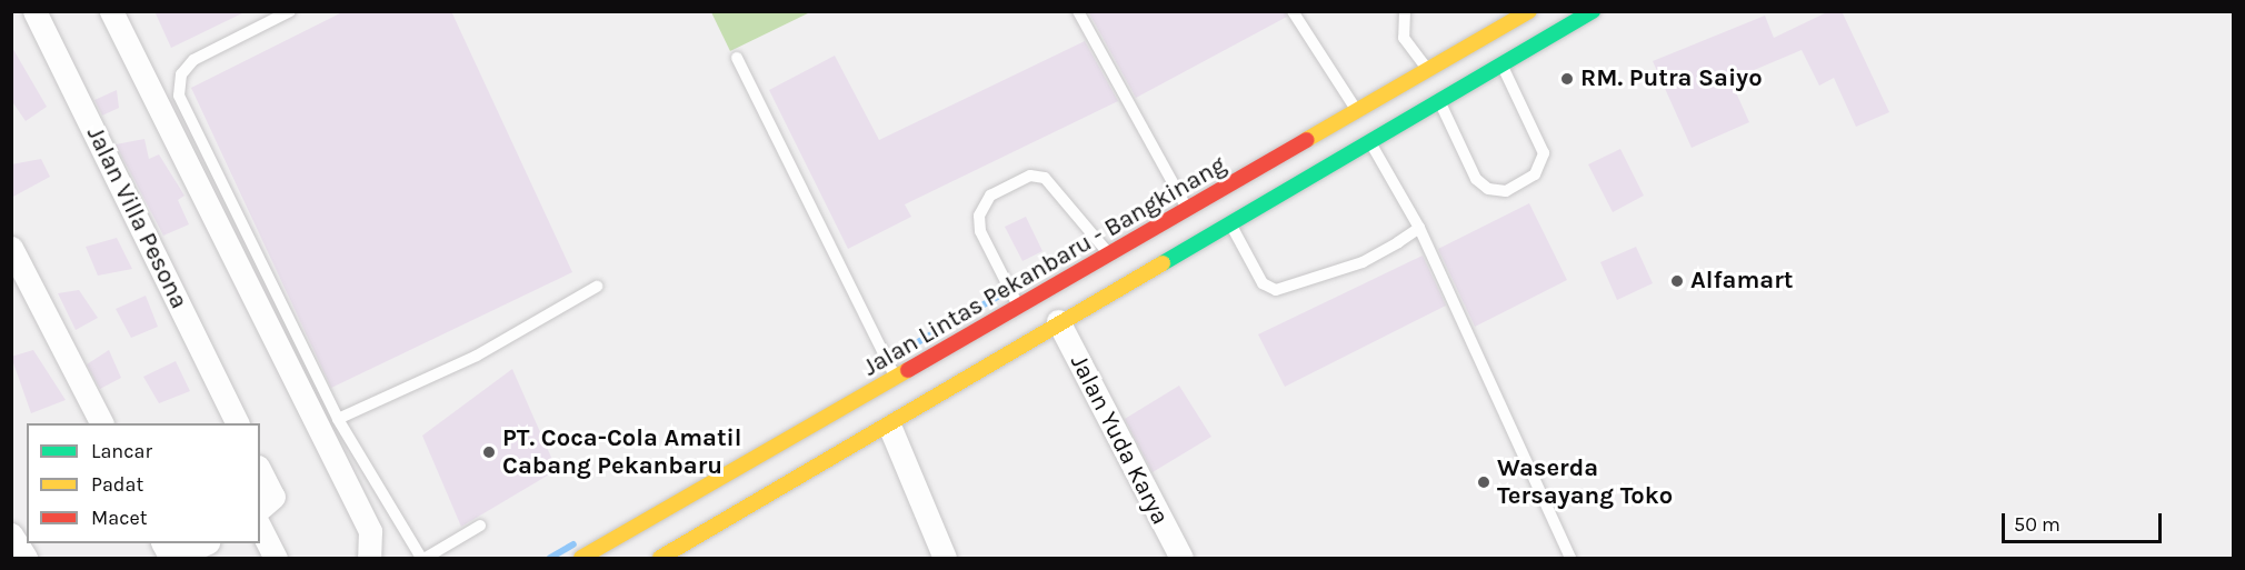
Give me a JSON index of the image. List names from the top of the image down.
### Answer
{
  "streets": {
    "highway": ["Jalan Lintas Pekanbaru - Bangkinang"],
    "street": ["Jalan Villa Pesona", "Jalan Yuda Karya"]
  },
  "places": [
    "RM. Putra Saiyo",
    "Alfamart",
    "PT. Coca-Cola Amatil Cabang Pekanbaru",
    "Waserda Tersayang Toko"
  ],
  "legend": ["Lancar", "Padat", "Macet"],
  "scale_bar": "50 m"
}
